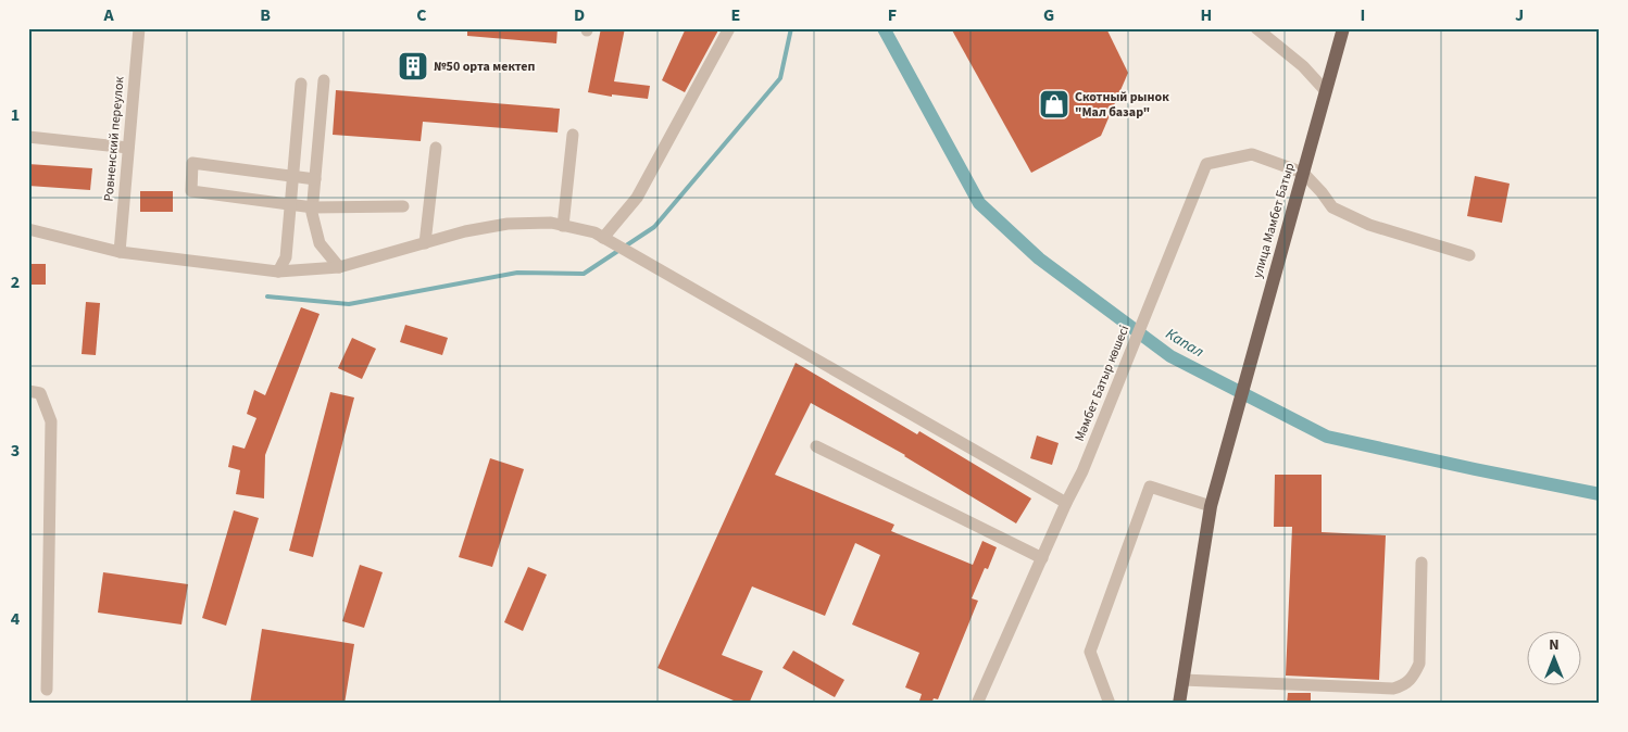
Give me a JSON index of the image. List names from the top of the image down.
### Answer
{
  "streets": {
    "main road": ["улица Мамбет Батыр"],
    "street": ["Ровненский переулок", "Мәмбет Батыр көшесі"]
  },
  "crossings": [
    ["улица Мамбет Батыр", "Мәмбет Батыр көшесі"]
  ],
  "water": ["Капал"],
  "places": {
    "building": ["№50 орта мектеп"],
    "shop": ["Скотный рынок \"Мал базар\""]
  },
  "north": "top",
  "grid": {
    "columns": [
      "A",
      "B",
      "C",
      "D",
      "E",
      "F",
      "G",
      "H",
      "I",
      "J"
    ],
    "rows": [
      "1",
      "2",
      "3",
      "4"
    ]
  }
}
